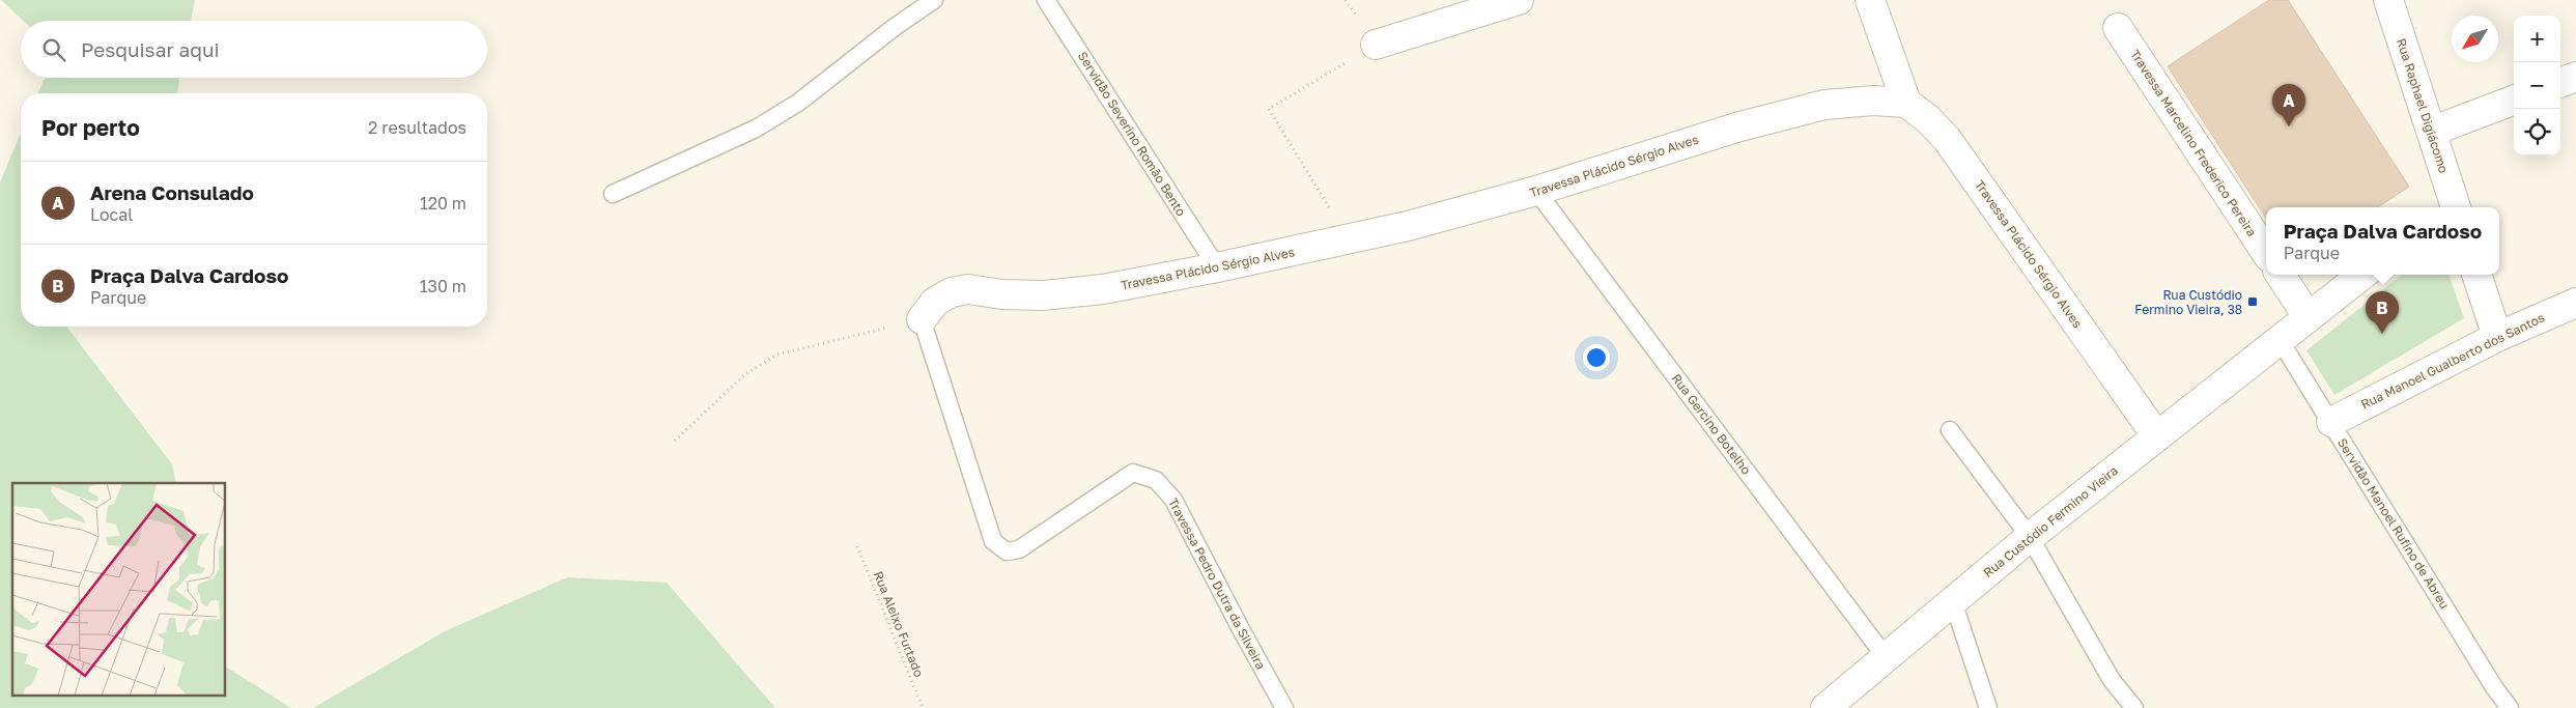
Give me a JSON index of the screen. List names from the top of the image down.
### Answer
{
  "streets": {
    "street": [
      "Rua Raphael Digiácomo",
      "Travessa Marcelino Frederico Pereira",
      "Travessa Plácido Sérgio Alves",
      "Rua Manoel Gualberto dos Santos",
      "Rua Custódio Fermino Vieira"
    ],
    "lane": [
      "Servidão Severino Romão Bento",
      "Rua Gercino Botelho",
      "Servidão Manoel Rufino de Abreu",
      "Travessa Pedro Dutra da Silveira"
    ],
    "path": ["Rua Aleixo Furtado"]
  },
  "crossings": [
    ["Servidão Severino Romão Bento", "Travessa Plácido Sérgio Alves"],
    ["Travessa Plácido Sérgio Alves", "Rua Gercino Botelho"],
    ["Travessa Plácido Sérgio Alves", "Rua Custódio Fermino Vieira"],
    ["Travessa Plácido Sérgio Alves", "Travessa Pedro Dutra da Silveira"],
    ["Rua Manoel Gualberto dos Santos", "Servidão Manoel Rufino de Abreu"],
    ["Rua Gercino Botelho", "Rua Custódio Fermino Vieira"],
    ["Rua Custódio Fermino Vieira", "Servidão Manoel Rufino de Abreu"]
  ],
  "places": {
    "transit": ["Rua Custódio Fermino Vieira, 38"]
  },
  "north": "bottom left",
  "page": {
    "map_buttons": ["+", "−"],
    "search": "Pesquisar aqui",
    "pins": ["A", "B"],
    "heading": ["Por perto", "2 resultados"],
    "list": [
      {
        "mark": "A",
        "name": "Arena Consulado",
        "note": "Local",
        "value": "120 m"
      },
      {
        "mark": "B",
        "name": "Praça Dalva Cardoso",
        "note": "Parque",
        "value": "130 m"
      }
    ],
    "popup": ["Praça Dalva Cardoso", "Parque"]
  }
}
